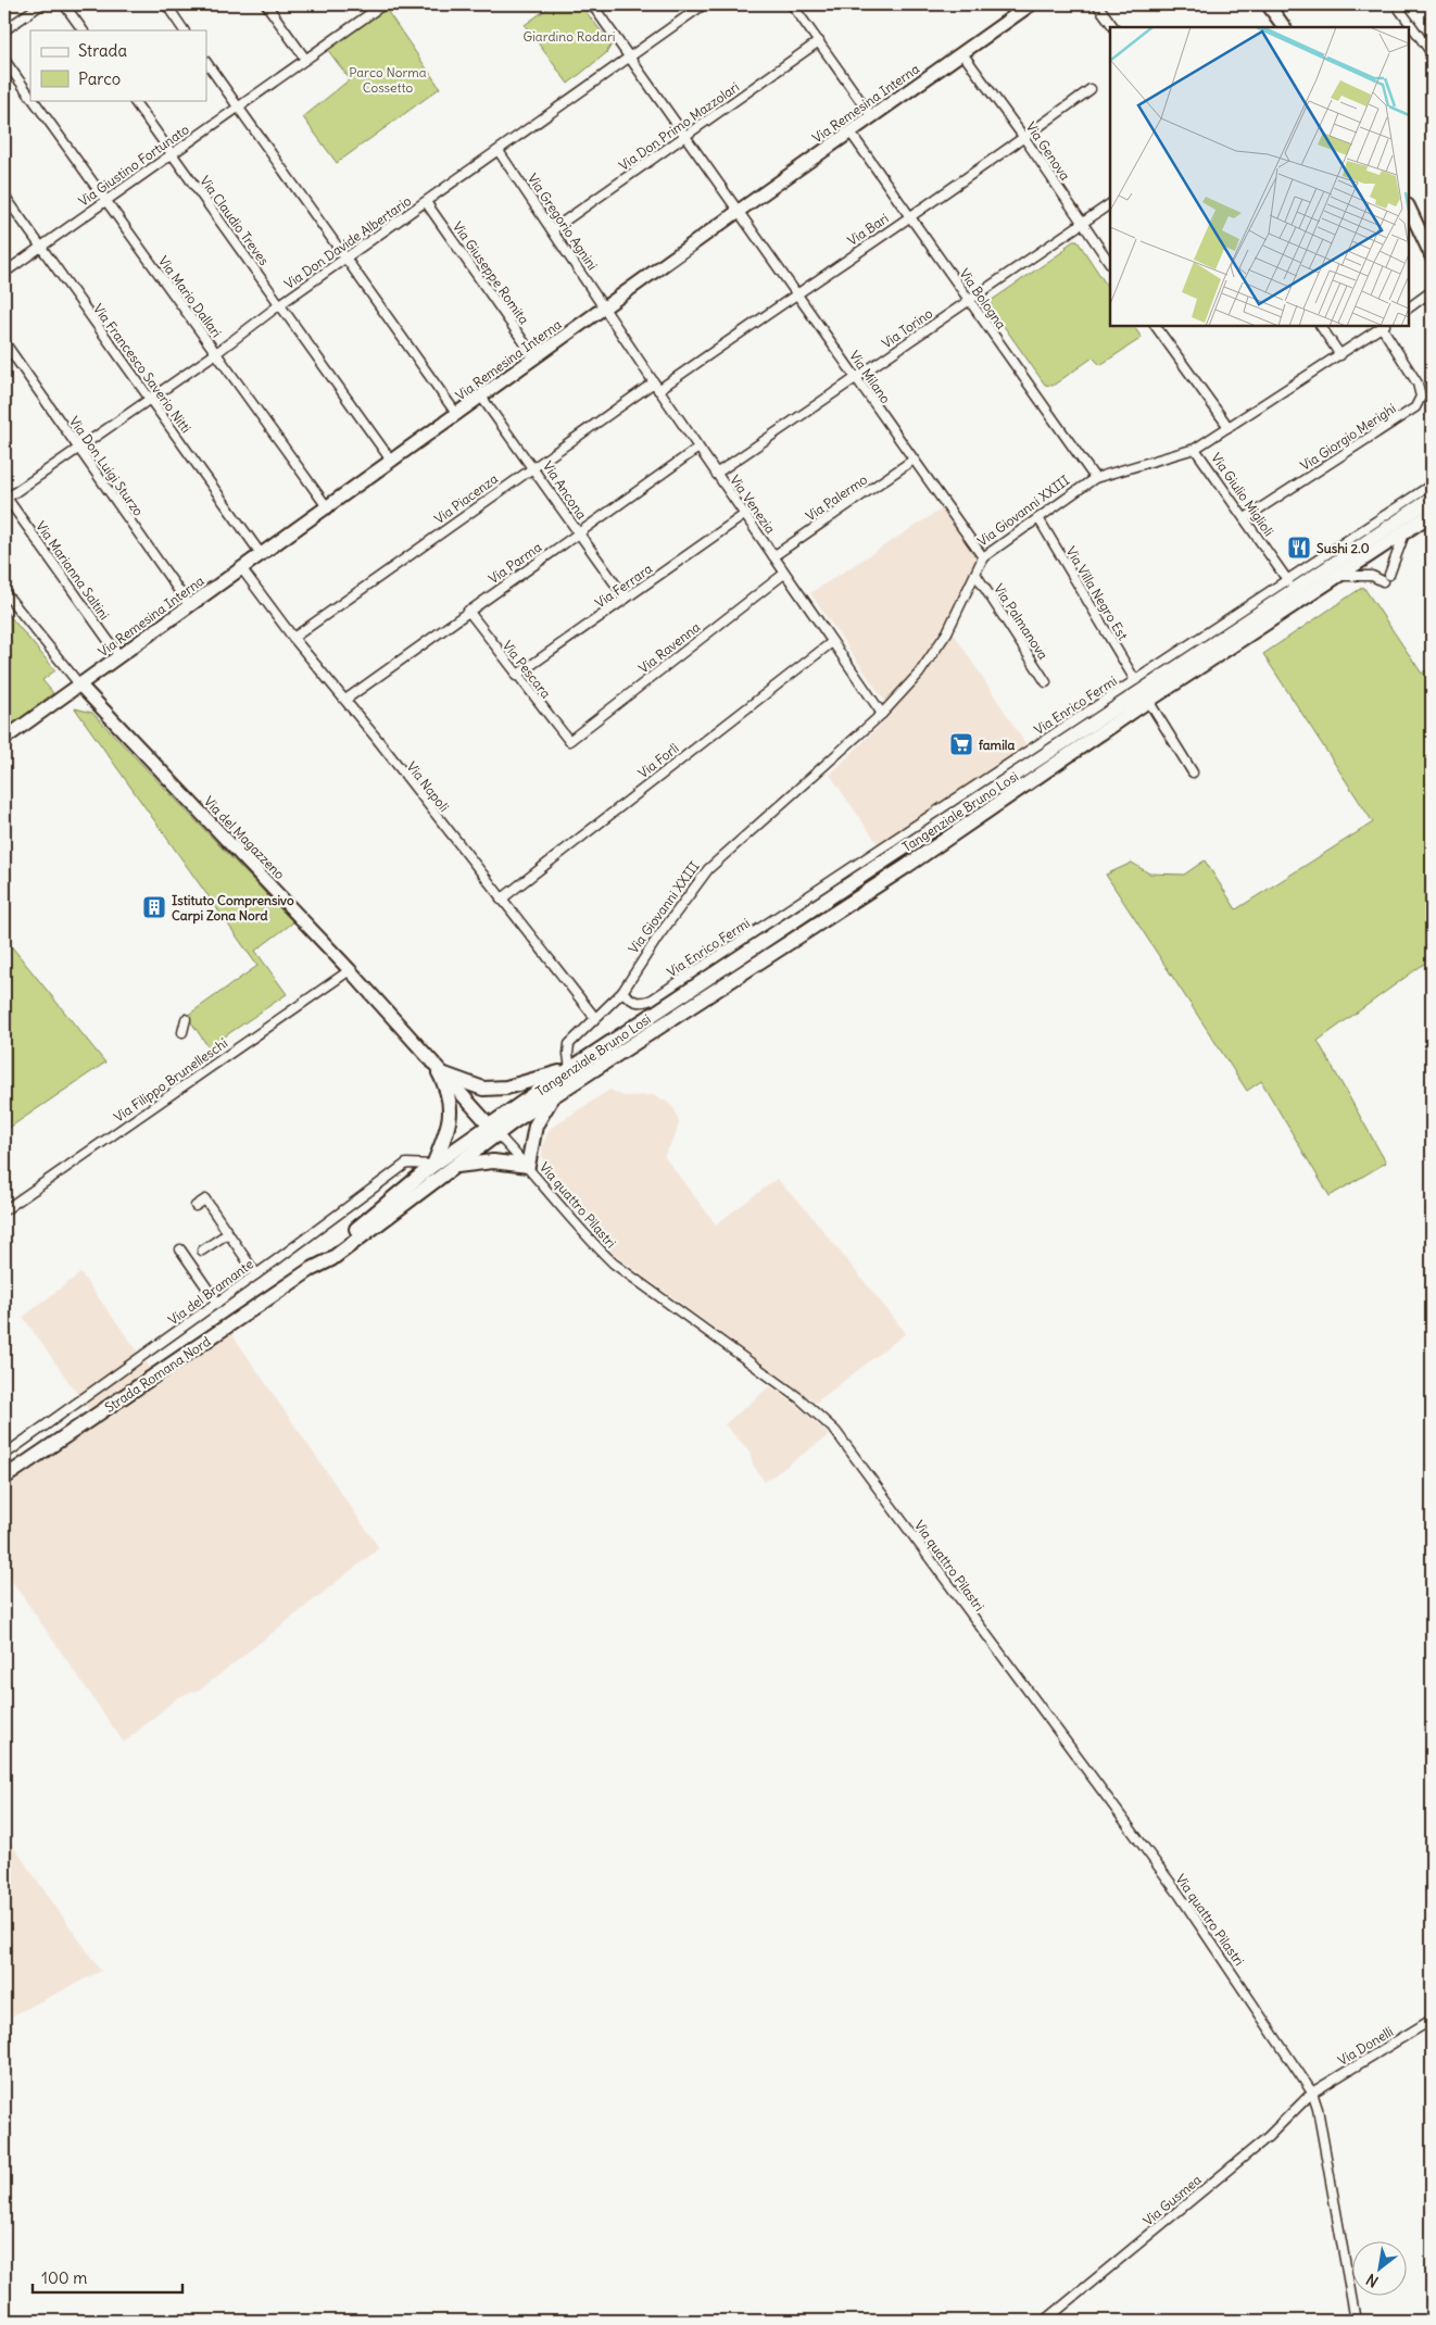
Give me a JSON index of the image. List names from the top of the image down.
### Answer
{
  "streets": {
    "main road": ["Tangenziale Bruno Losi", "Strada Romana Nord"],
    "street": [
      "Via Remesina Interna",
      "Via Don Primo Mazzolari",
      "Via Genova",
      "Via Giustino Fortunato",
      "Via Claudio Treves",
      "Via Gregorio Agnini",
      "Via Bari",
      "Via Don Davide Albertario",
      "Via Giuseppe Romita",
      "Via Mario Dallari",
      "Via Bologna",
      "Via Torino",
      "Via Francesco Saverio Nitti",
      "Via Milano",
      "Via Giorgio Merighi",
      "Via Don Luigi Sturzo",
      "Via Ancona",
      "Via Giulio Miglioli",
      "Via Palermo",
      "Via Piacenza",
      "Via Venezia",
      "Via Giovanni XXIII",
      "Via Parma",
      "Via Marianna Saltini",
      "Via Ferrara",
      "Via Villa Negro Est",
      "Via Palmanova",
      "Via Ravenna",
      "Via Pescara",
      "Via Enrico Fermi",
      "Via Forlì",
      "Via Napoli",
      "Via del Magazzeno",
      "Via Filippo Brunelleschi",
      "Via quattro Pilastri",
      "Via del Bramante",
      "Via Donelli",
      "Via Gusmea"
    ]
  },
  "crossings": [
    ["Via Remesina Interna", "Via Genova"],
    ["Via Remesina Interna", "Via Claudio Treves"],
    ["Via Remesina Interna", "Via Gregorio Agnini"],
    ["Via Remesina Interna", "Via Giuseppe Romita"],
    ["Via Remesina Interna", "Via Mario Dallari"],
    ["Via Remesina Interna", "Via Bologna"],
    ["Via Remesina Interna", "Via Francesco Saverio Nitti"],
    ["Via Remesina Interna", "Via Milano"],
    ["Via Remesina Interna", "Via Don Luigi Sturzo"],
    ["Via Remesina Interna", "Via Ancona"],
    ["Via Remesina Interna", "Via Venezia"],
    ["Via Remesina Interna", "Via Marianna Saltini"],
    ["Via Remesina Interna", "Via Napoli"],
    ["Via Remesina Interna", "Via del Magazzeno"],
    ["Via Don Primo Mazzolari", "Via Gregorio Agnini"],
    ["Via Don Primo Mazzolari", "Via Milano"],
    ["Via Genova", "Via Bari"],
    ["Via Genova", "Via Torino"],
    ["Via Giustino Fortunato", "Via Claudio Treves"],
    ["Via Giustino Fortunato", "Via Mario Dallari"],
    ["Via Giustino Fortunato", "Via Francesco Saverio Nitti"],
    ["Via Claudio Treves", "Via Don Davide Albertario"],
    ["Via Gregorio Agnini", "Via Don Davide Albertario"],
    ["Via Gregorio Agnini", "Via Venezia"],
    ["Via Bari", "Via Bologna"],
    ["Via Bari", "Via Milano"],
    ["Via Bari", "Via Piacenza"],
    ["Via Bari", "Via Venezia"],
    ["Via Don Davide Albertario", "Via Giuseppe Romita"],
    ["Via Don Davide Albertario", "Via Mario Dallari"],
    ["Via Don Davide Albertario", "Via Francesco Saverio Nitti"],
    ["Via Don Davide Albertario", "Via Milano"],
    ["Via Don Davide Albertario", "Via Don Luigi Sturzo"],
    ["Via Don Davide Albertario", "Via Marianna Saltini"],
    ["Via Bologna", "Via Torino"],
    ["Via Bologna", "Via Giovanni XXIII"],
    ["Via Torino", "Via Milano"],
    ["Via Torino", "Via Venezia"],
    ["Via Milano", "Via Palermo"],
    ["Via Milano", "Via Giovanni XXIII"],
    ["Via Giorgio Merighi", "Via Giulio Miglioli"],
    ["Via Giorgio Merighi", "Via Giovanni XXIII"],
    ["Via Ancona", "Via Piacenza"],
    ["Via Ancona", "Via Parma"],
    ["Via Ancona", "Via Ferrara"],
    ["Via Giulio Miglioli", "Via Giovanni XXIII"],
    ["Via Giulio Miglioli", "Via Enrico Fermi"],
    ["Via Palermo", "Via Venezia"],
    ["Via Piacenza", "Via Venezia"],
    ["Via Piacenza", "Via Napoli"],
    ["Via Venezia", "Via Giovanni XXIII"],
    ["Via Venezia", "Via Parma"],
    ["Via Venezia", "Via Ferrara"],
    ["Via Venezia", "Via Ravenna"],
    ["Via Venezia", "Via Forlì"],
    ["Via Giovanni XXIII", "Via Villa Negro Est"],
    ["Via Giovanni XXIII", "Via Palmanova"],
    ["Via Giovanni XXIII", "Via Enrico Fermi"],
    ["Via Giovanni XXIII", "Via Napoli"],
    ["Via Giovanni XXIII", "Tangenziale Bruno Losi"],
    ["Via Parma", "Via Pescara"],
    ["Via Parma", "Via Napoli"],
    ["Via Ferrara", "Via Pescara"],
    ["Via Villa Negro Est", "Via Enrico Fermi"],
    ["Via Villa Negro Est", "Tangenziale Bruno Losi"],
    ["Via Ravenna", "Via Pescara"],
    ["Via Enrico Fermi", "Tangenziale Bruno Losi"],
    ["Via Forlì", "Via Napoli"],
    ["Tangenziale Bruno Losi", "Via del Magazzeno"],
    ["Tangenziale Bruno Losi", "Via quattro Pilastri"],
    ["Tangenziale Bruno Losi", "Strada Romana Nord"],
    ["Via del Magazzeno", "Via Filippo Brunelleschi"],
    ["Via del Magazzeno", "Via quattro Pilastri"],
    ["Via del Magazzeno", "Strada Romana Nord"],
    ["Via quattro Pilastri", "Strada Romana Nord"],
    ["Via quattro Pilastri", "Via Donelli"],
    ["Via quattro Pilastri", "Via Gusmea"],
    ["Via del Bramante", "Strada Romana Nord"],
    ["Via Donelli", "Via Gusmea"]
  ],
  "parks": ["Giardino Rodari", "Parco Norma Cossetto"],
  "places": {
    "restaurant": ["Sushi 2.0"],
    "supermarket": ["famila"],
    "building": ["Istituto Comprensivo Carpi Zona Nord"]
  },
  "legend": ["Strada", "Parco"],
  "scale_bar": "100 m",
  "north": "bottom left"
}
